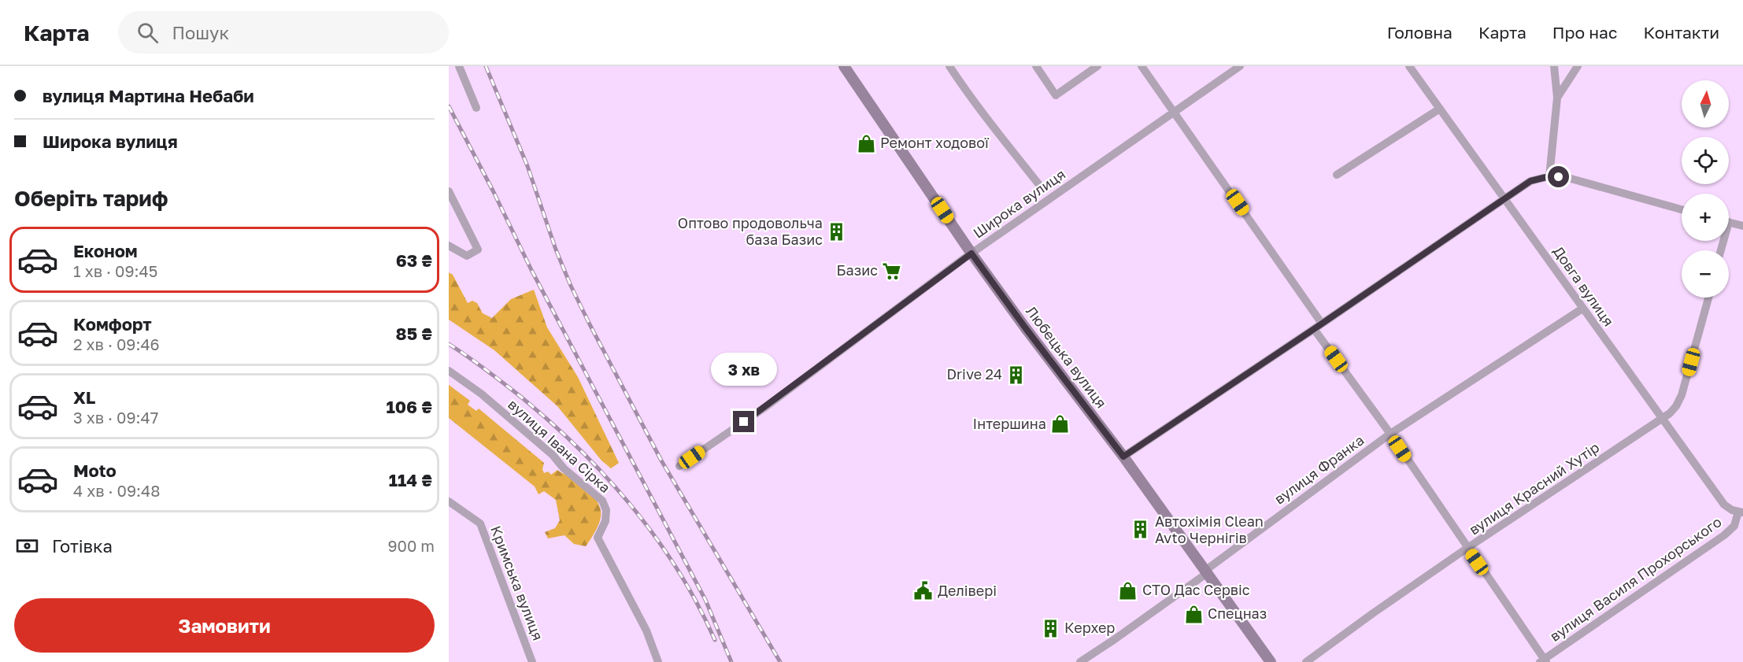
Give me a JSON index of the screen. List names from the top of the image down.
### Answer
{
  "streets": {
    "main road": ["Любецька вулиця"],
    "street": [
      "Широка вулиця",
      "Довга вулиця",
      "вулиця Івана Сірка",
      "вулиця Франка",
      "вулиця Красний Хутір",
      "вулиця Василя Прохорського",
      "Кримська вулиця"
    ]
  },
  "crossings": [
    ["Широка вулиця", "Любецька вулиця"],
    ["Довга вулиця", "вулиця Франка"],
    ["Довга вулиця", "вулиця Красний Хутір"],
    ["Довга вулиця", "вулиця Василя Прохорського"],
    ["Любецька вулиця", "вулиця Франка"]
  ],
  "places": {
    "shop": [
      "Ремонт ходової",
      "Інтершина",
      "СТО Дас Сервіс",
      "Спецназ"
    ],
    "building": [
      "Оптово продовольча база Базис",
      "Drive 24",
      "Автохімія Clean Avto Чернігів",
      "Керхер"
    ],
    "supermarket": ["Базис"],
    "public building": ["Делівері"]
  },
  "north": "top",
  "page": {
    "header": "Карта",
    "search": "Пошук",
    "nav": [
      "Головна",
      "Карта",
      "Про нас",
      "Контакти"
    ],
    "banner": ["вулиця Мартина Небаби", "Широка вулиця"],
    "map_buttons": ["+", "−"],
    "heading": "Оберіть тариф",
    "list": [
      {
        "name": "Економ",
        "note": "1 хв · 09:45",
        "value": "63 ₴"
      },
      {
        "name": "Комфорт",
        "note": "2 хв · 09:46",
        "value": "85 ₴"
      },
      {
        "name": "XL",
        "note": "3 хв · 09:47",
        "value": "106 ₴"
      },
      {
        "name": "Moto",
        "note": "4 хв · 09:48",
        "value": "114 ₴"
      }
    ],
    "bubble": "3 хв",
    "pay": ["Готівка", "900 m"],
    "buttons": "Замовити"
  }
}
